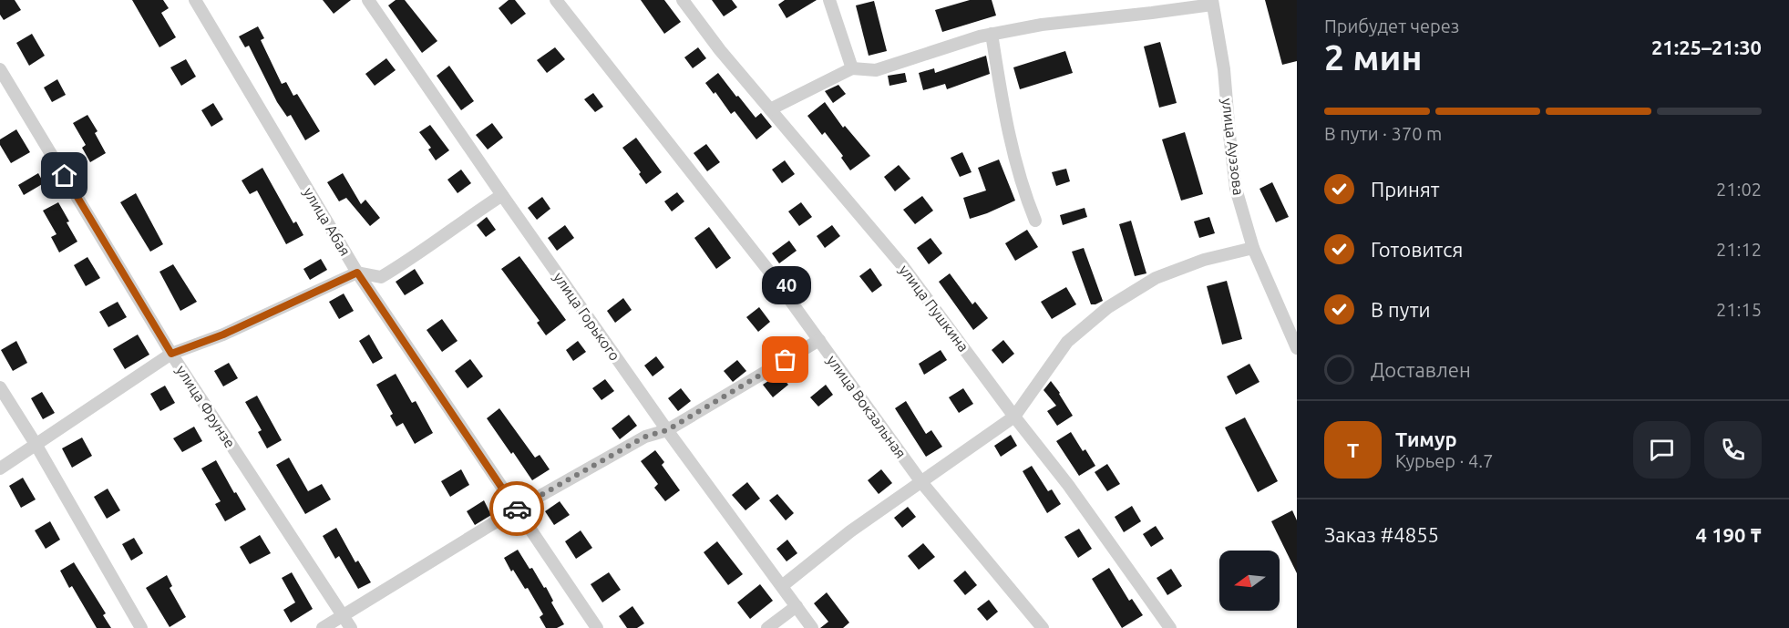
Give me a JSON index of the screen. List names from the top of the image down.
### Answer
{
  "streets": {
    "street": [
      "улица Ауэзова",
      "улица Абая",
      "улица Пушкина",
      "улица Горького",
      "улица Фрунзе",
      "улица Вокзальная"
    ]
  },
  "places": ["40"],
  "north": "left",
  "page": {
    "heading": ["2 мин", "Прибудет через", "21:25–21:30"],
    "panel": [
      "Тимур",
      "Курьер · 4.7",
      "Заказ #4855",
      "4 190 ₸"
    ],
    "bar": "В пути · 370 m",
    "list": [
      ["Принят", "21:02"],
      ["Готовится", "21:12"],
      ["В пути", "21:15"],
      "Доставлен"
    ],
    "bubble": "40",
    "round": "Т"
  }
}
